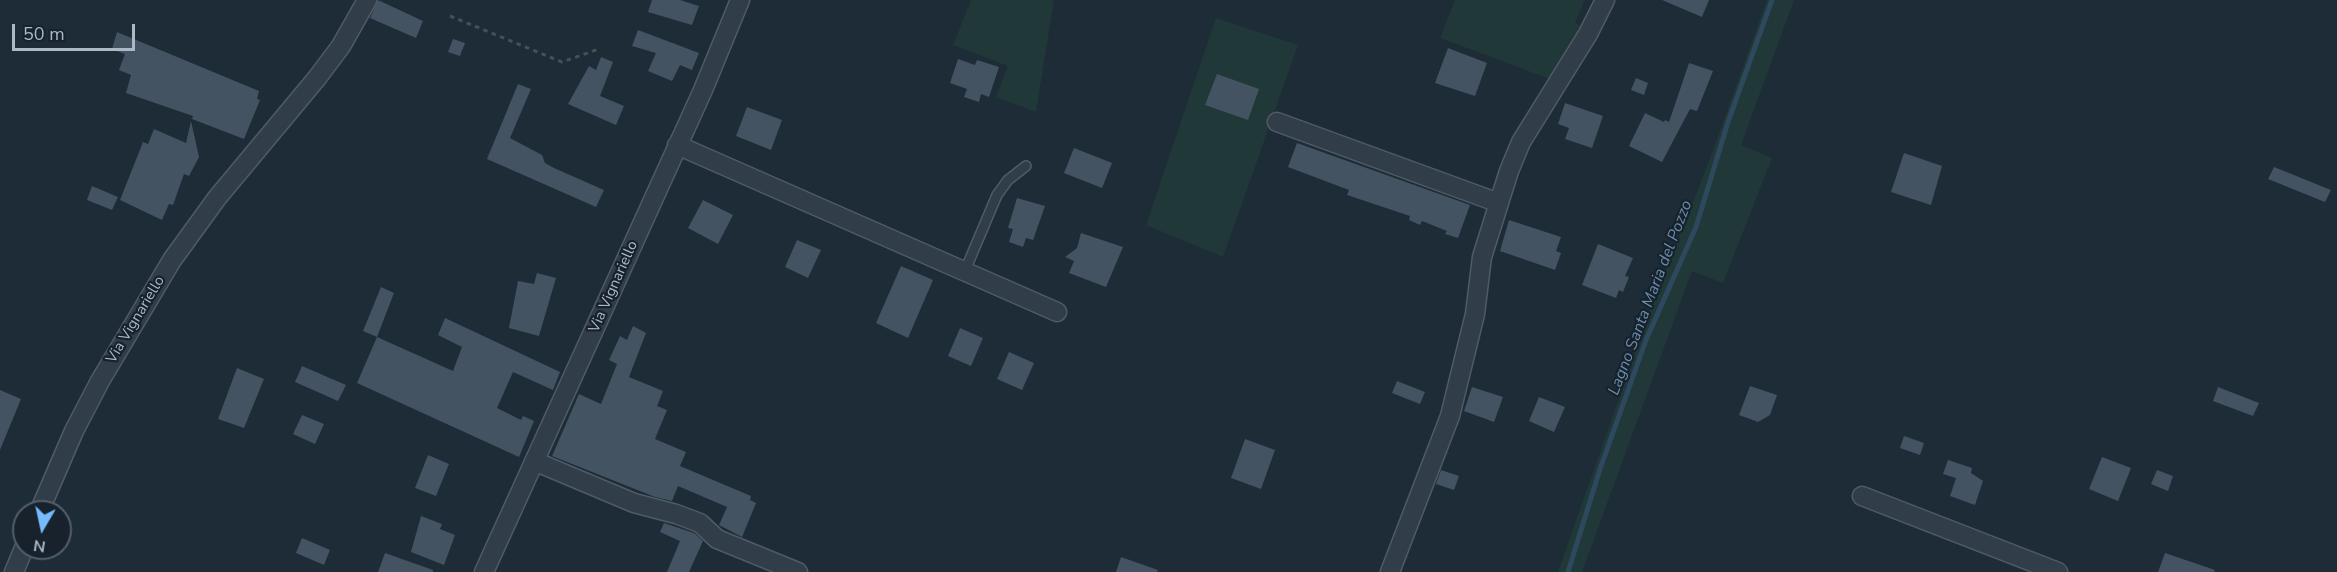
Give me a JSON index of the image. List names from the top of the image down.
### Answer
{
  "streets": {
    "street": ["Via Vignariello"]
  },
  "water": ["Lagno Santa Maria del Pozzo"],
  "scale_bar": "50 m",
  "north": "bottom"
}
